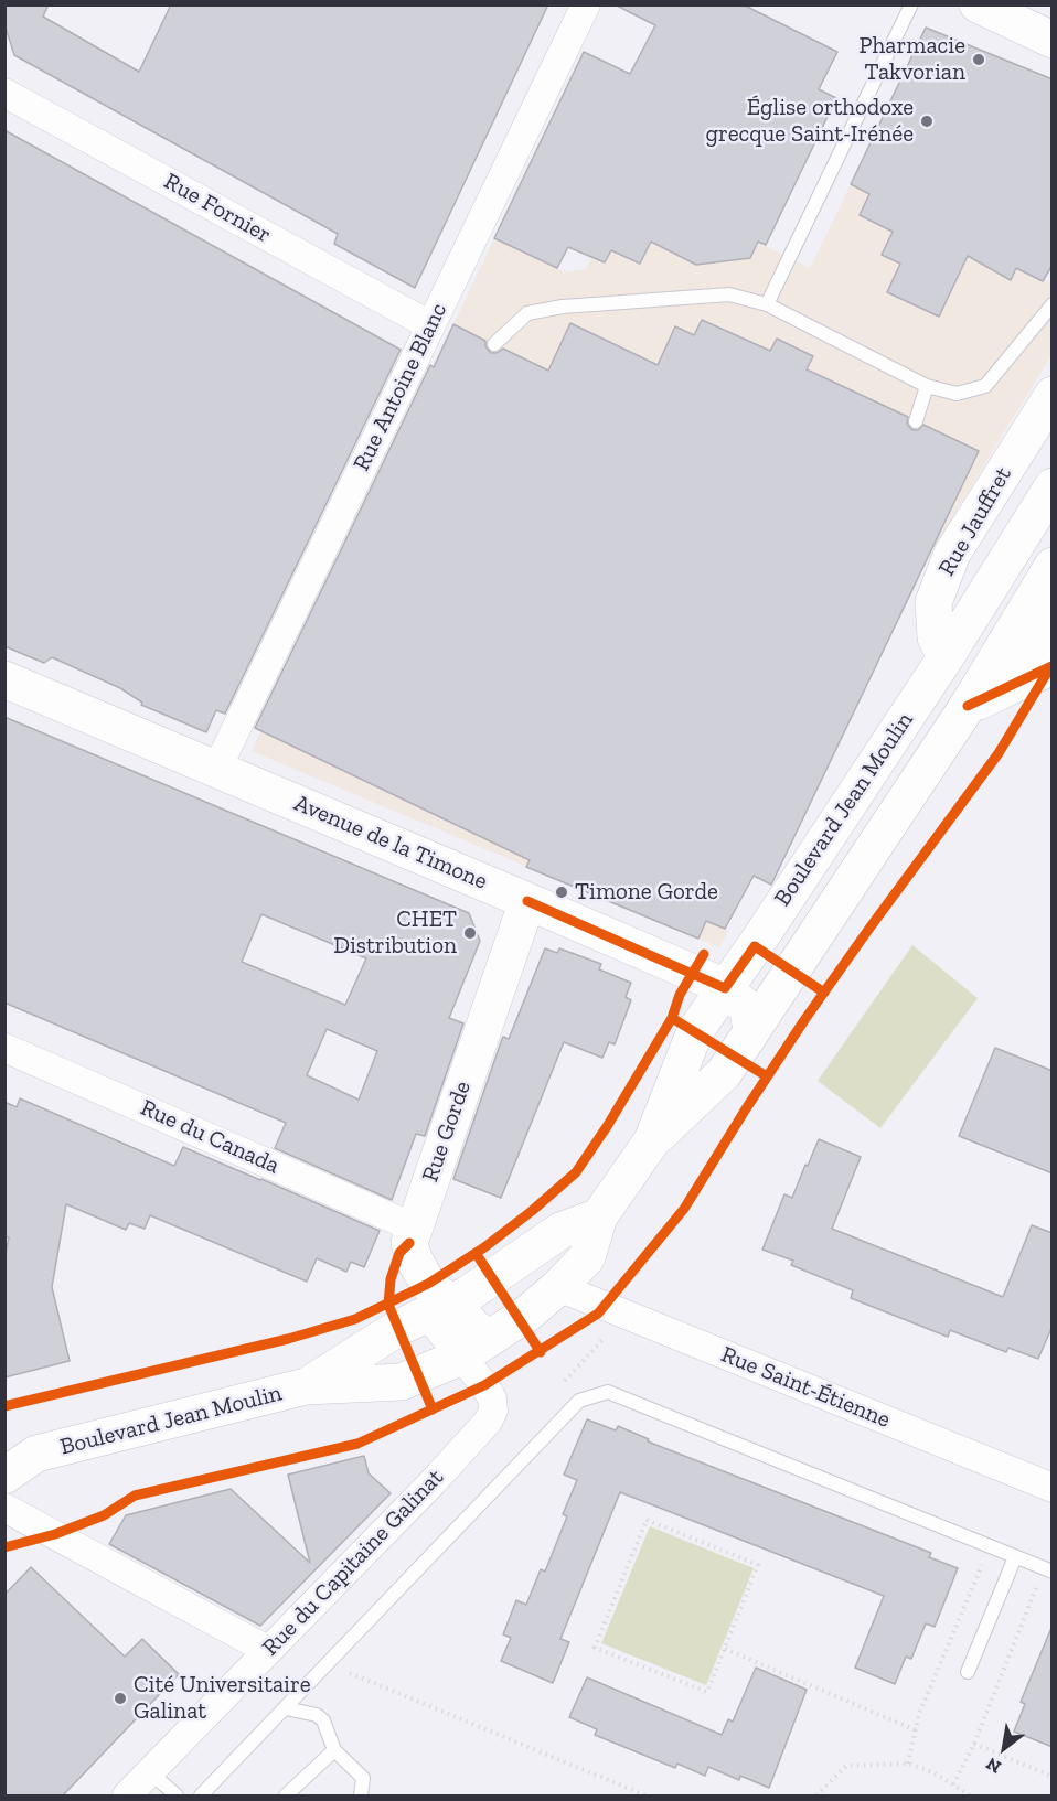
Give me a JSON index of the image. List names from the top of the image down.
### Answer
{
  "streets": {
    "main road": [
      "Rue Jauffret",
      "Boulevard Jean Moulin",
      "Avenue de la Timone",
      "Rue Gorde"
    ],
    "street": [
      "Rue Fornier",
      "Rue Antoine Blanc",
      "Rue du Canada",
      "Rue Saint-Étienne",
      "Rue du Capitaine Galinat"
    ]
  },
  "crossings": [
    ["Rue Fornier", "Rue Antoine Blanc"],
    ["Rue Antoine Blanc", "Avenue de la Timone"],
    ["Rue Jauffret", "Boulevard Jean Moulin"],
    ["Boulevard Jean Moulin", "Avenue de la Timone"],
    ["Boulevard Jean Moulin", "Rue Gorde"],
    ["Boulevard Jean Moulin", "Rue Saint-Étienne"],
    ["Boulevard Jean Moulin", "Rue du Capitaine Galinat"],
    ["Avenue de la Timone", "Rue Gorde"],
    ["Rue Gorde", "Rue du Canada"],
    ["Rue Gorde", "Rue du Capitaine Galinat"]
  ],
  "places": [
    "Pharmacie Takvorian",
    "Église orthodoxe grecque Saint-Irénée",
    "Timone Gorde",
    "CHET Distribution",
    "Cité Universitaire Galinat"
  ],
  "north": "bottom left"
}
